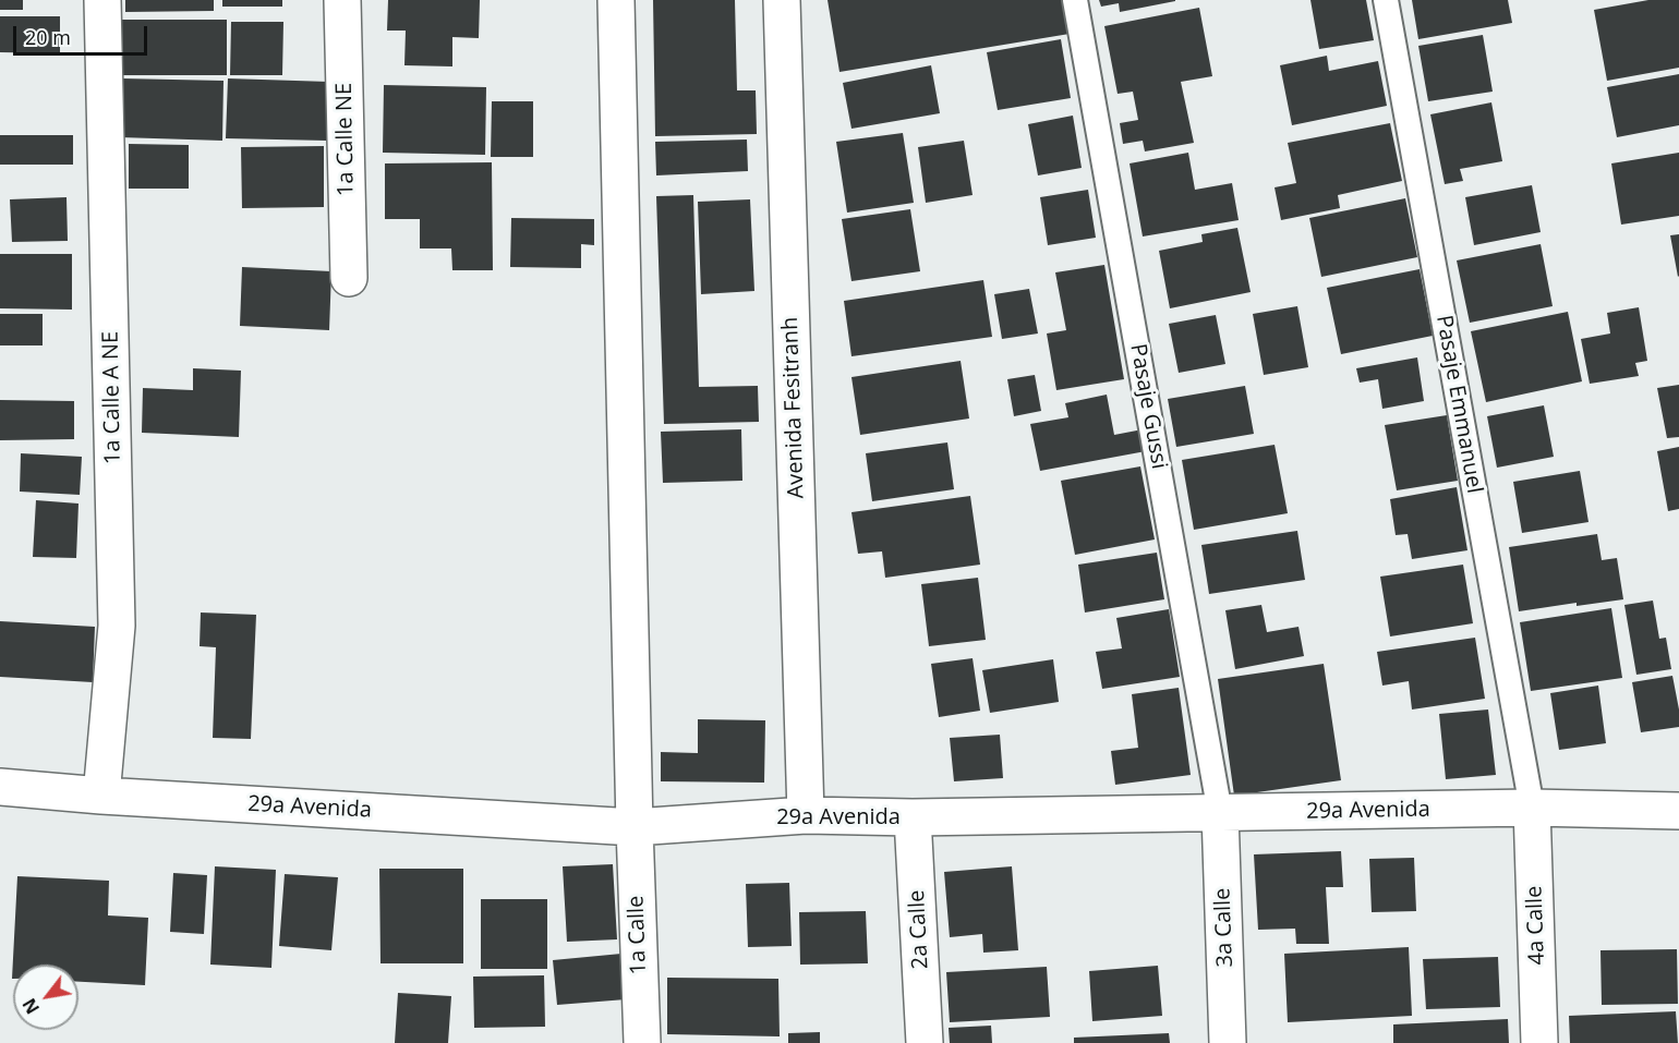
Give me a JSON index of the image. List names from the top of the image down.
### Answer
{
  "streets": {
    "street": [
      "1a Calle NE",
      "1a Calle A NE",
      "Avenida Fesitranh",
      "29a Avenida",
      "4a Calle",
      "3a Calle",
      "2a Calle",
      "1a Calle"
    ],
    "lane": ["Pasaje Emmanuel", "Pasaje Gussi"]
  },
  "crossings": [
    ["1a Calle A NE", "29a Avenida"],
    ["Pasaje Emmanuel", "29a Avenida"],
    ["Pasaje Emmanuel", "4a Calle"],
    ["Pasaje Gussi", "29a Avenida"],
    ["Pasaje Gussi", "3a Calle"],
    ["Avenida Fesitranh", "29a Avenida"],
    ["29a Avenida", "4a Calle"],
    ["29a Avenida", "3a Calle"],
    ["29a Avenida", "2a Calle"],
    ["29a Avenida", "1a Calle"]
  ],
  "scale_bar": "20 m",
  "north": "bottom left"
}
